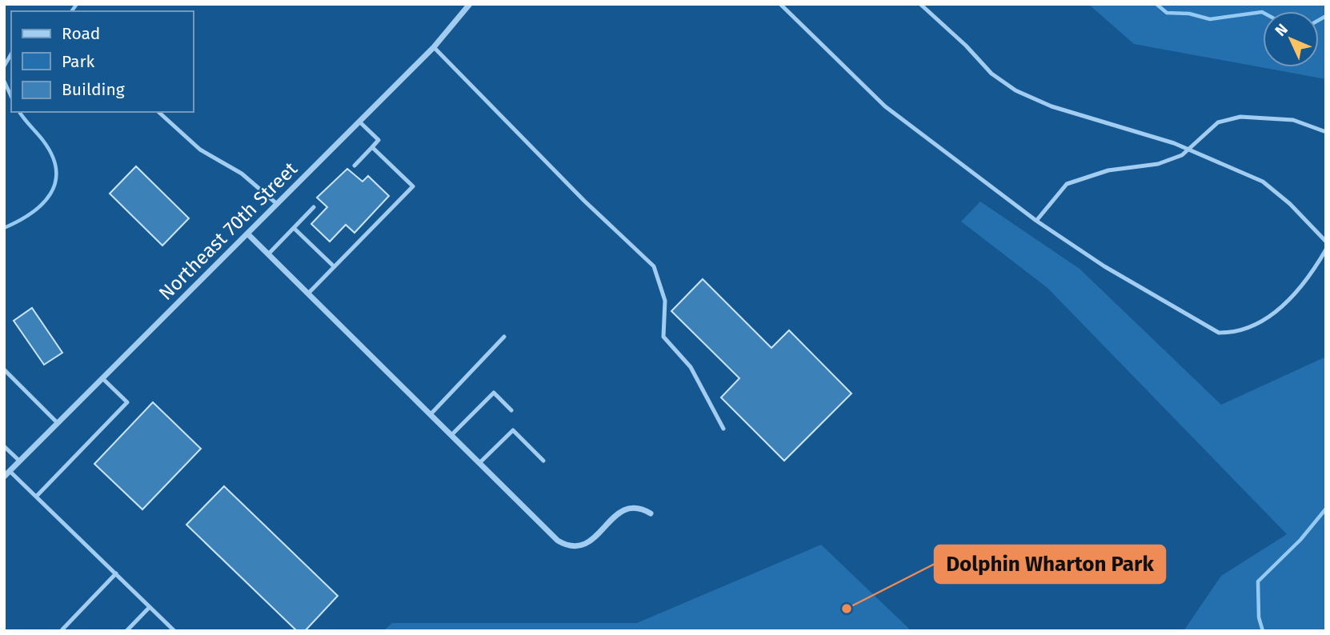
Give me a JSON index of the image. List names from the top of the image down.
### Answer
{
  "streets": {
    "street": ["Northeast 70th Street"]
  },
  "places": ["Dolphin Wharton Park"],
  "legend": ["Road", "Park", "Building"],
  "north": "top left"
}
